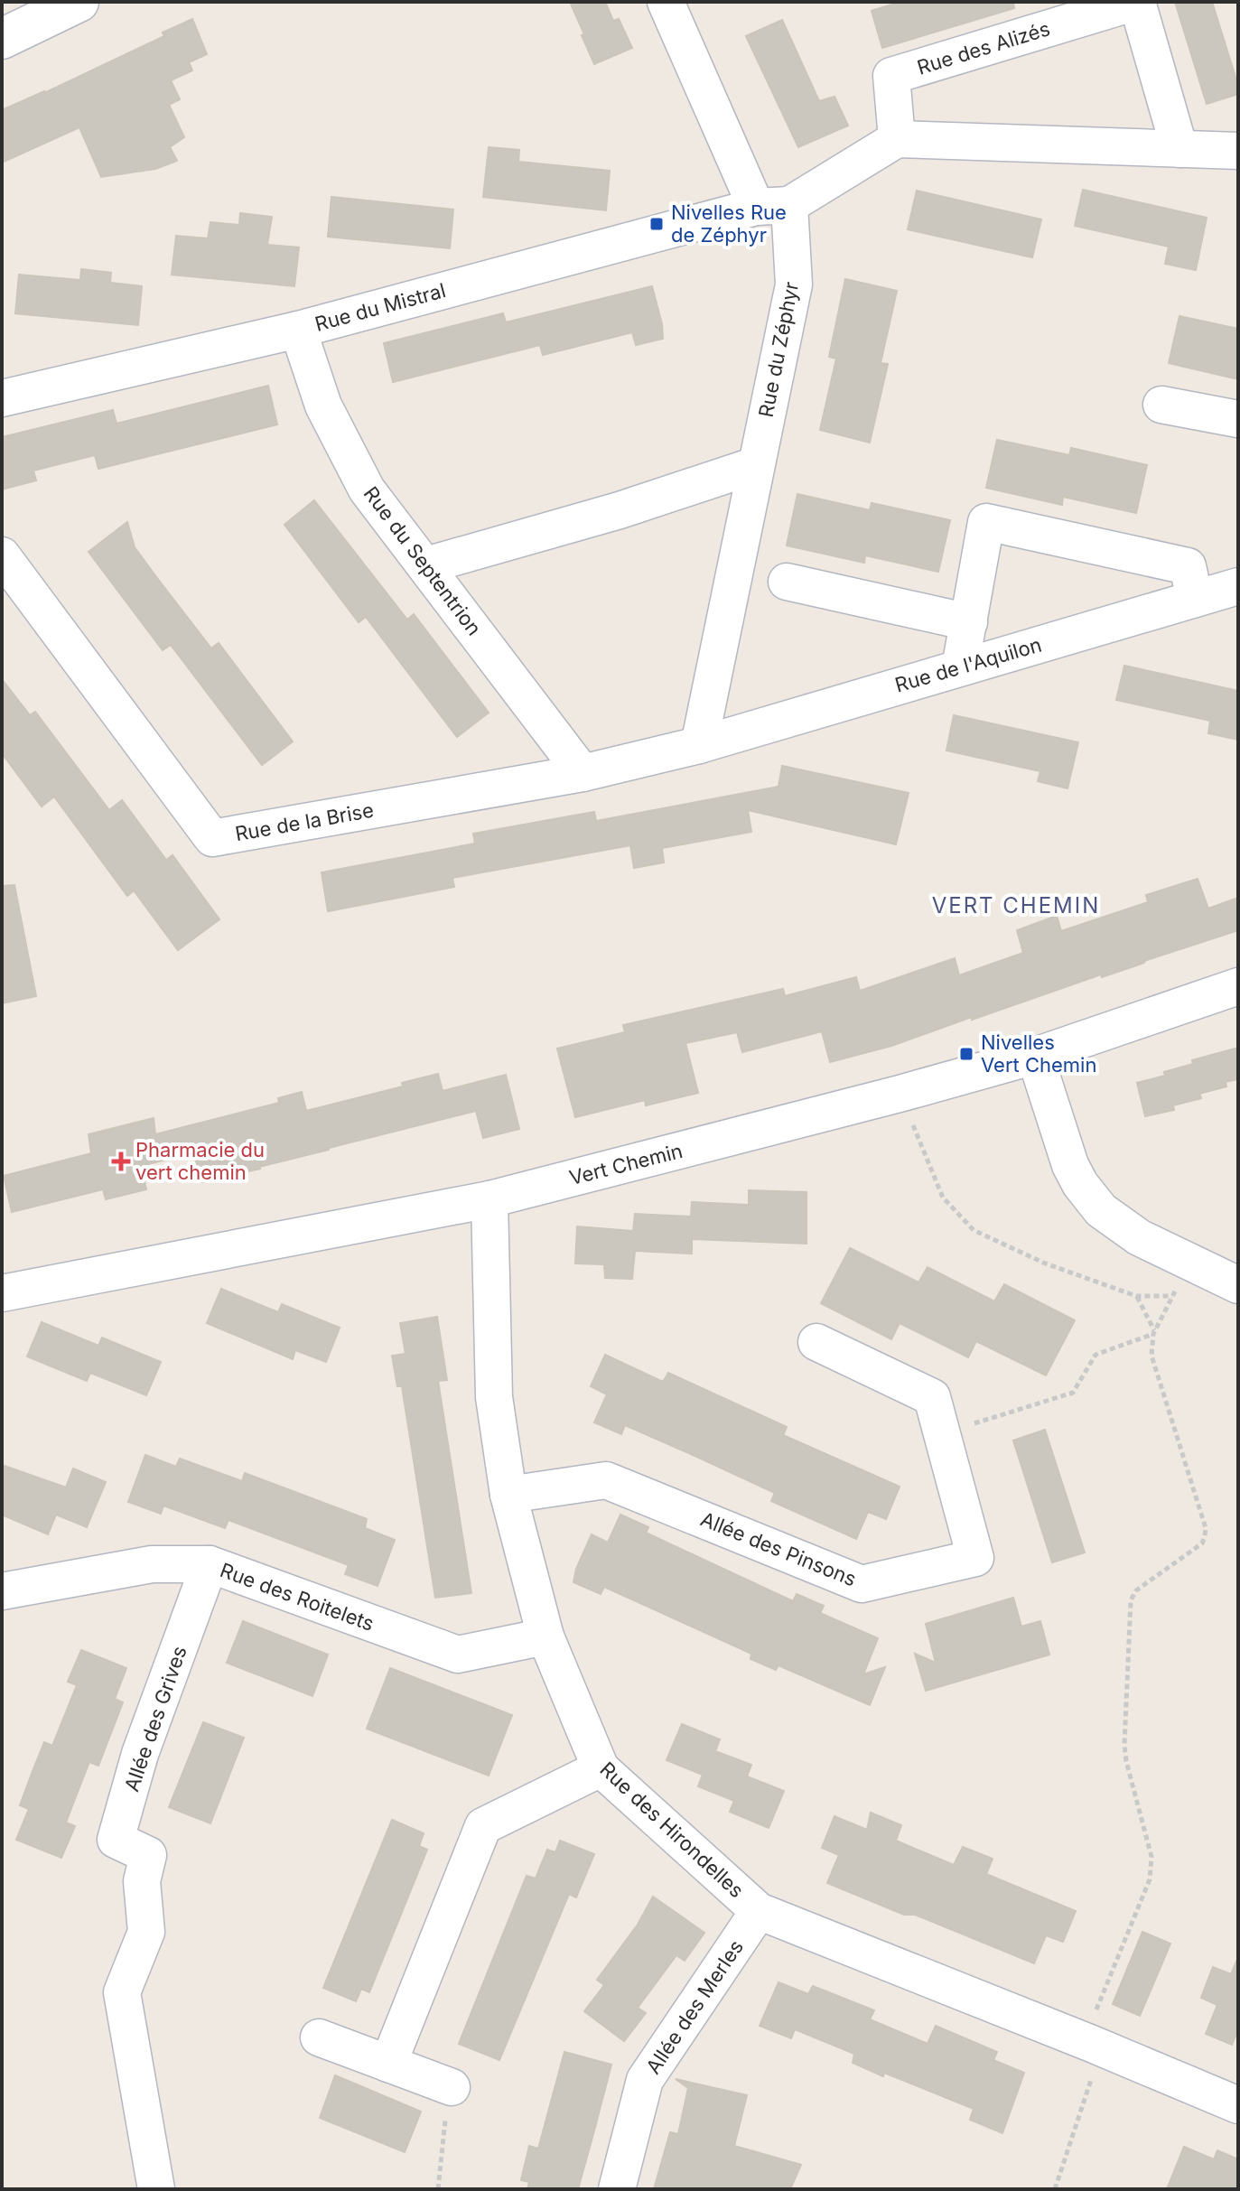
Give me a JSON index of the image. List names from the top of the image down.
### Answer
{
  "streets": {
    "street": [
      "Rue des Alizés",
      "Rue du Mistral",
      "Rue du Zéphyr",
      "Rue du Septentrion",
      "Rue de l'Aquilon",
      "Rue de la Brise",
      "Vert Chemin",
      "Allée des Pinsons",
      "Rue des Roitelets",
      "Allée des Grives",
      "Rue des Hirondelles",
      "Allée des Merles"
    ]
  },
  "crossings": [
    ["Rue du Mistral", "Rue du Zéphyr"],
    ["Rue du Mistral", "Rue du Septentrion"],
    ["Rue du Zéphyr", "Rue de l'Aquilon"],
    ["Rue du Zéphyr", "Rue de la Brise"],
    ["Rue du Septentrion", "Rue de la Brise"],
    ["Rue de l'Aquilon", "Rue de la Brise"],
    ["Vert Chemin", "Rue des Hirondelles"],
    ["Allée des Pinsons", "Rue des Hirondelles"],
    ["Rue des Roitelets", "Allée des Grives"],
    ["Rue des Roitelets", "Rue des Hirondelles"],
    ["Rue des Hirondelles", "Allée des Merles"]
  ],
  "districts": ["VERT CHEMIN"],
  "places": {
    "transit": ["Nivelles Rue de Zéphyr", "Nivelles Vert Chemin"],
    "health": ["Pharmacie du vert chemin"]
  }
}
